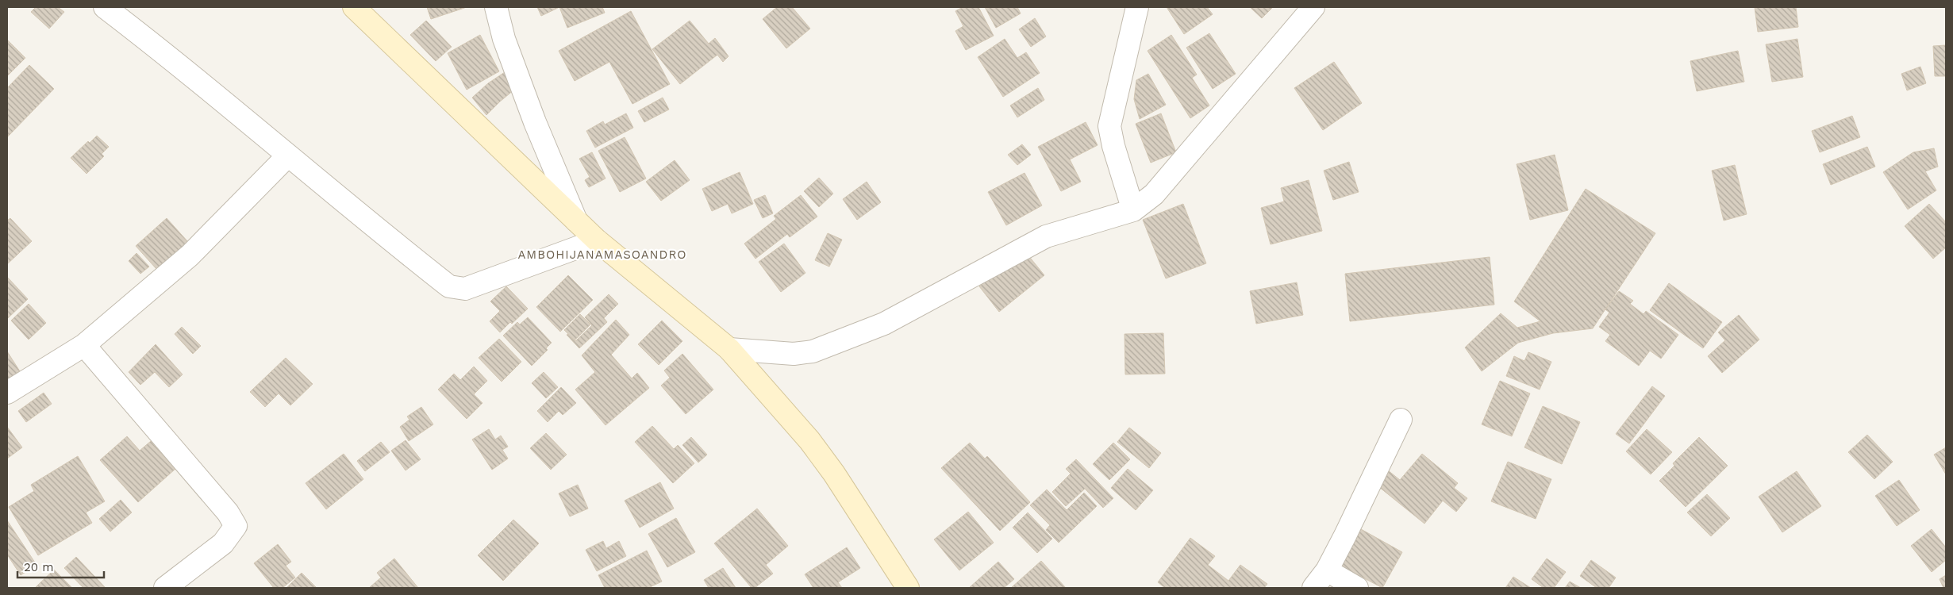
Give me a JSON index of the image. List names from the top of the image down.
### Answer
{
  "districts": ["AMBOHIJANAMASOANDRO"],
  "scale_bar": "20 m"
}
